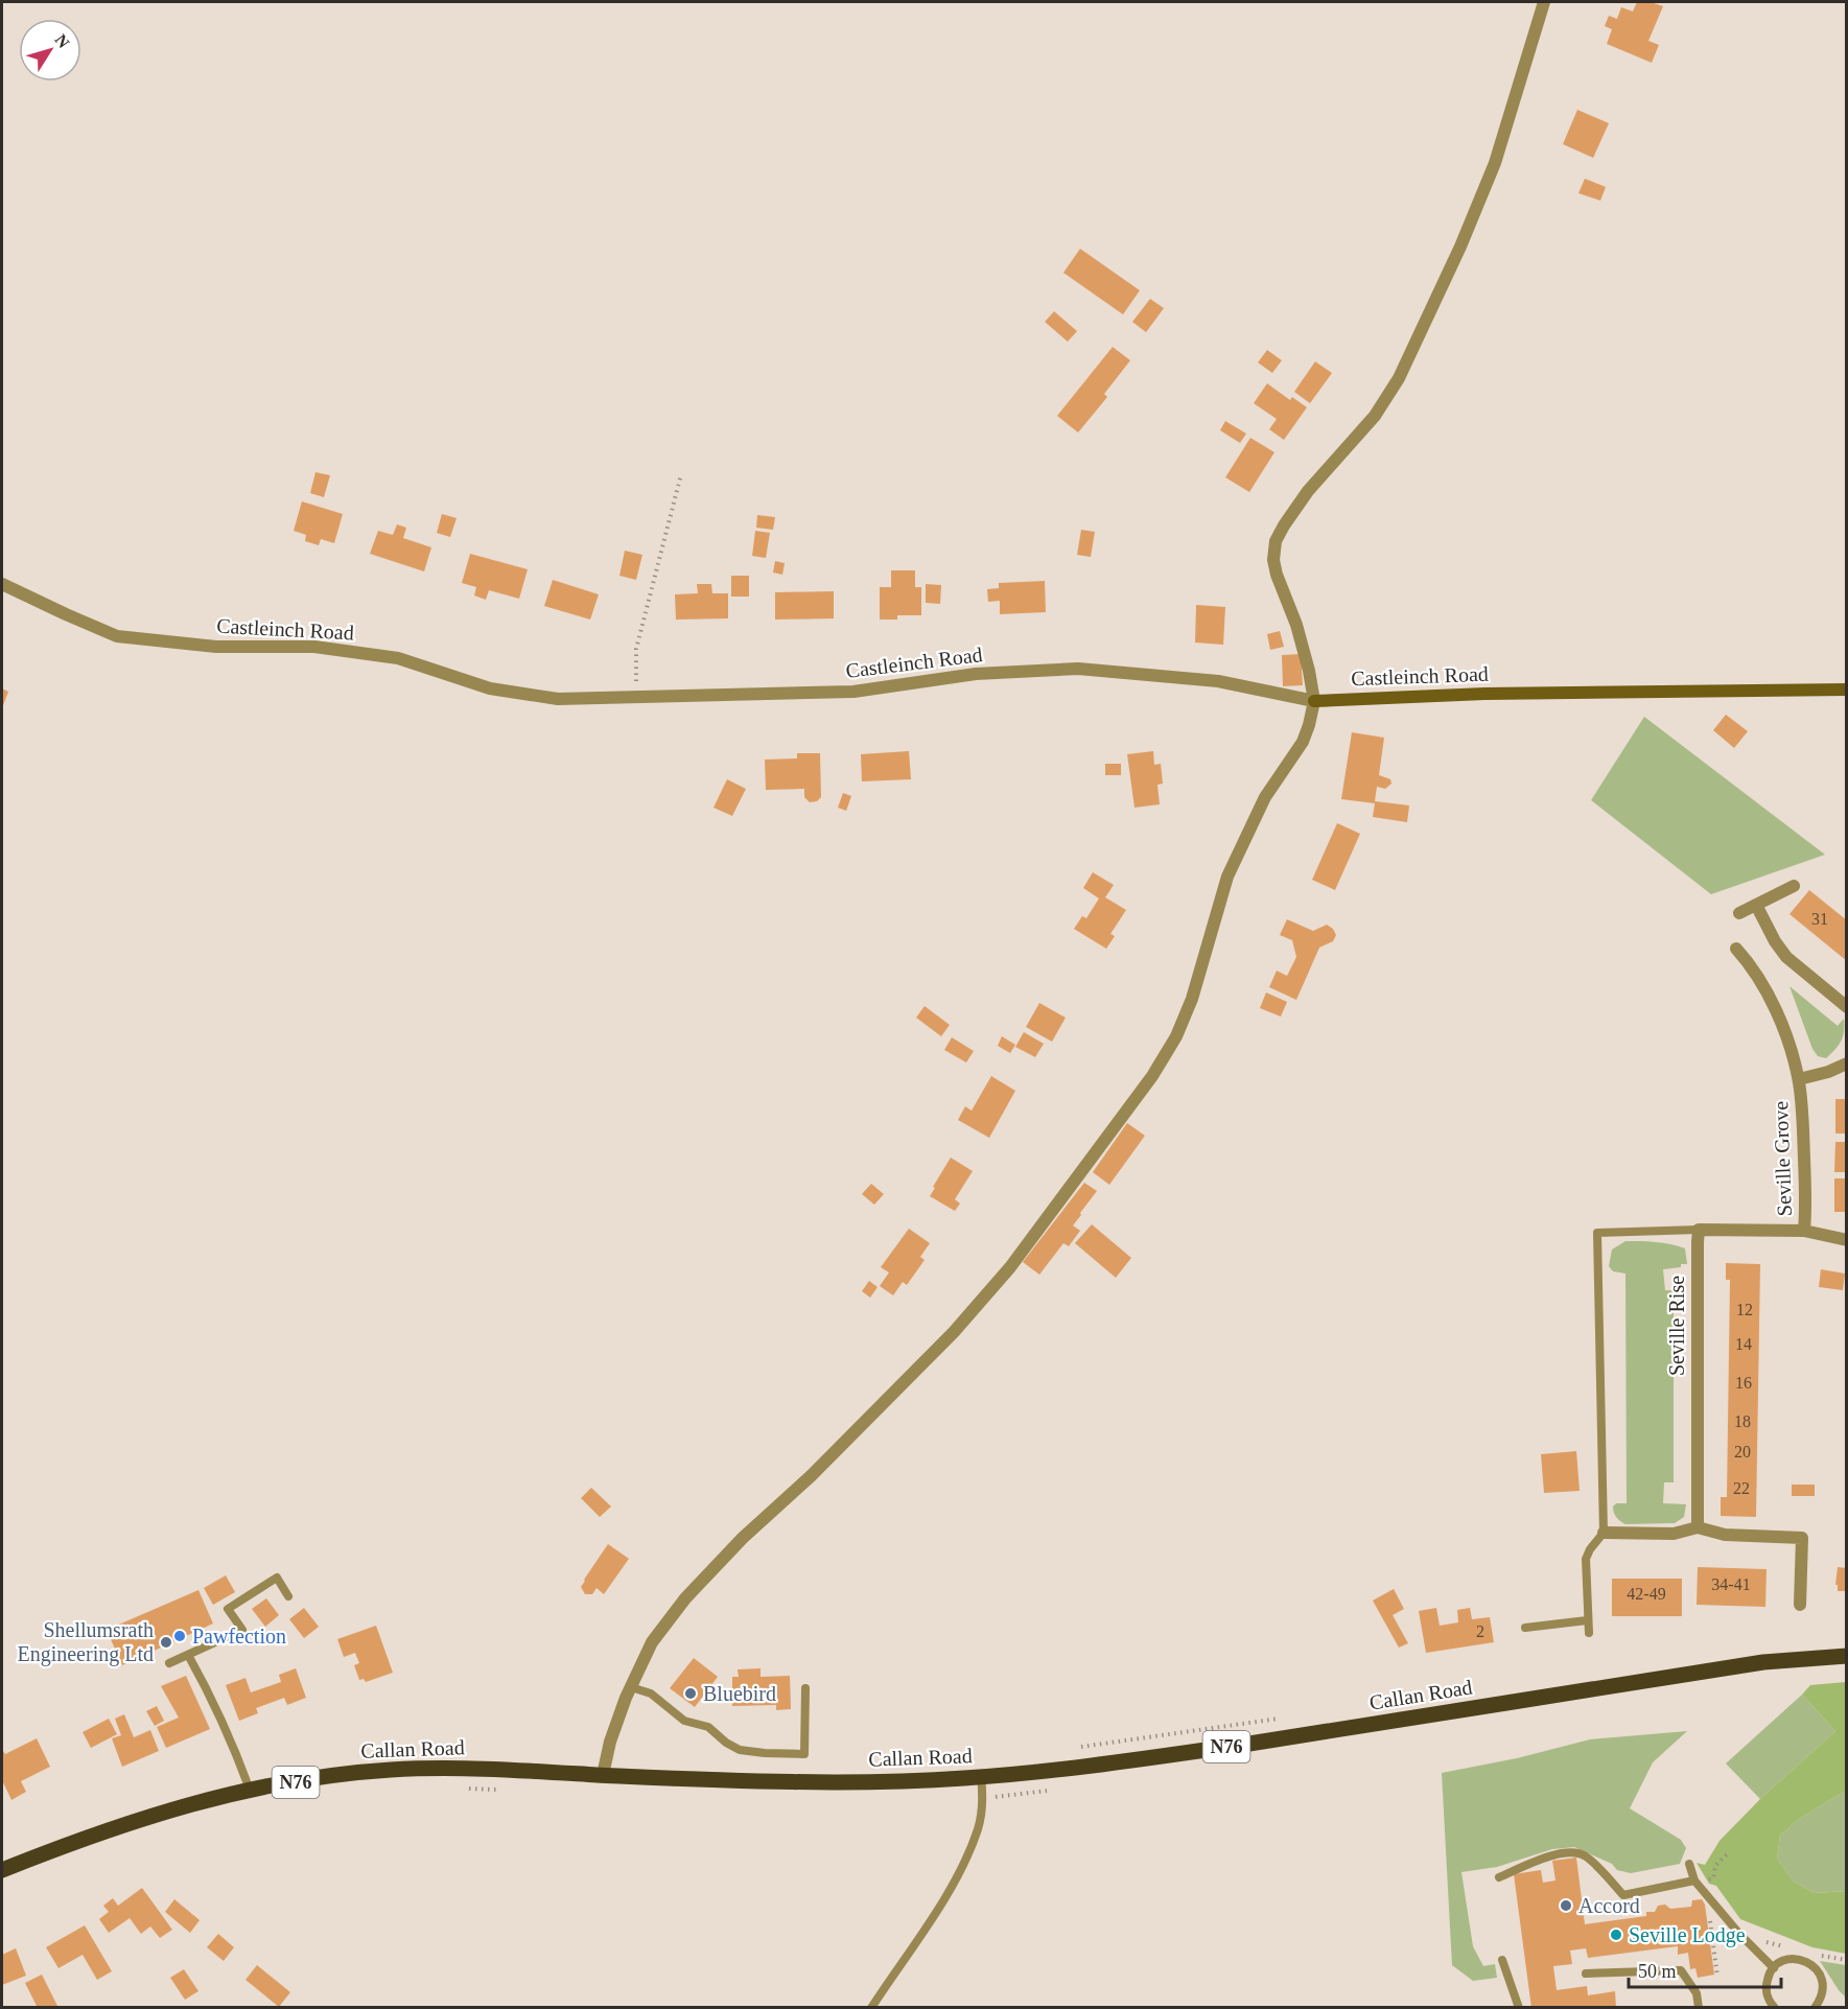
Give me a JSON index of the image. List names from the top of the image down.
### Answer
{
  "streets": {
    "main road": ["Callan Road", "N76"],
    "street": ["Castleinch Road", "Seville Grove", "Seville Rise"]
  },
  "places": [
    "Pawfection",
    "Shellumsrath Engineering Ltd",
    "Bluebird",
    "Accord",
    "Seville Lodge"
  ],
  "house_numbers": [
    "31",
    "12",
    "14",
    "16",
    "18",
    "20",
    "22",
    "34-41",
    "42-49",
    "2"
  ],
  "scale_bar": "50 m",
  "north": "top right"
}
